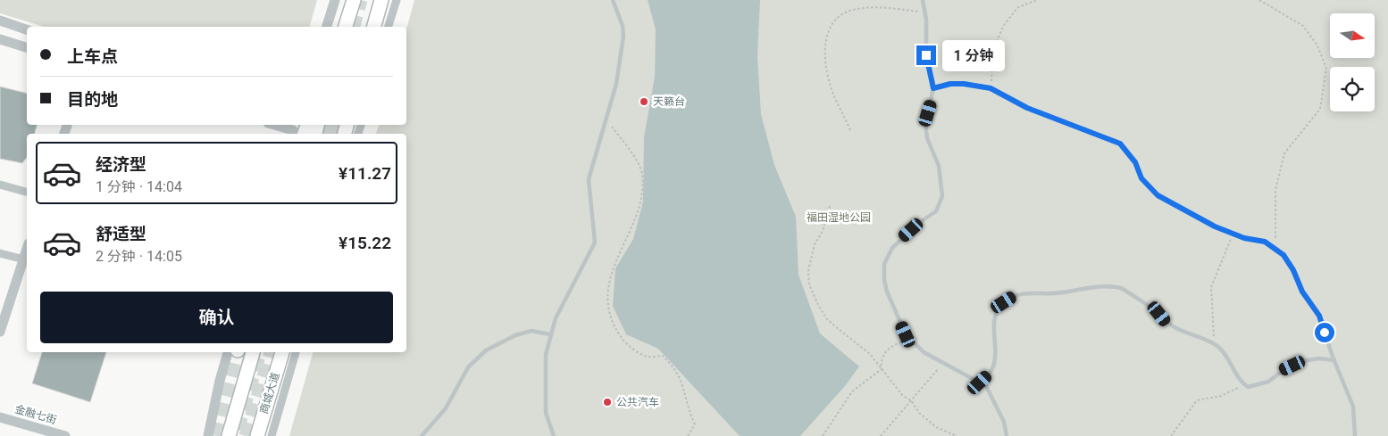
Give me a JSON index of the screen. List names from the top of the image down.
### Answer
{
  "streets": {
    "main road": ["商城大道"],
    "street": ["金融七街"]
  },
  "parks": ["福田湿地公园"],
  "places": ["天籁台", "公共汽车"],
  "north": "right",
  "page": {
    "banner": ["上车点", "目的地"],
    "bubble": "1 分钟",
    "list": [
      {
        "name": "经济型",
        "note": "1 分钟 · 14:04",
        "value": "¥11.27"
      },
      {
        "name": "舒适型",
        "note": "2 分钟 · 14:05",
        "value": "¥15.22"
      }
    ],
    "buttons": "确认"
  }
}
